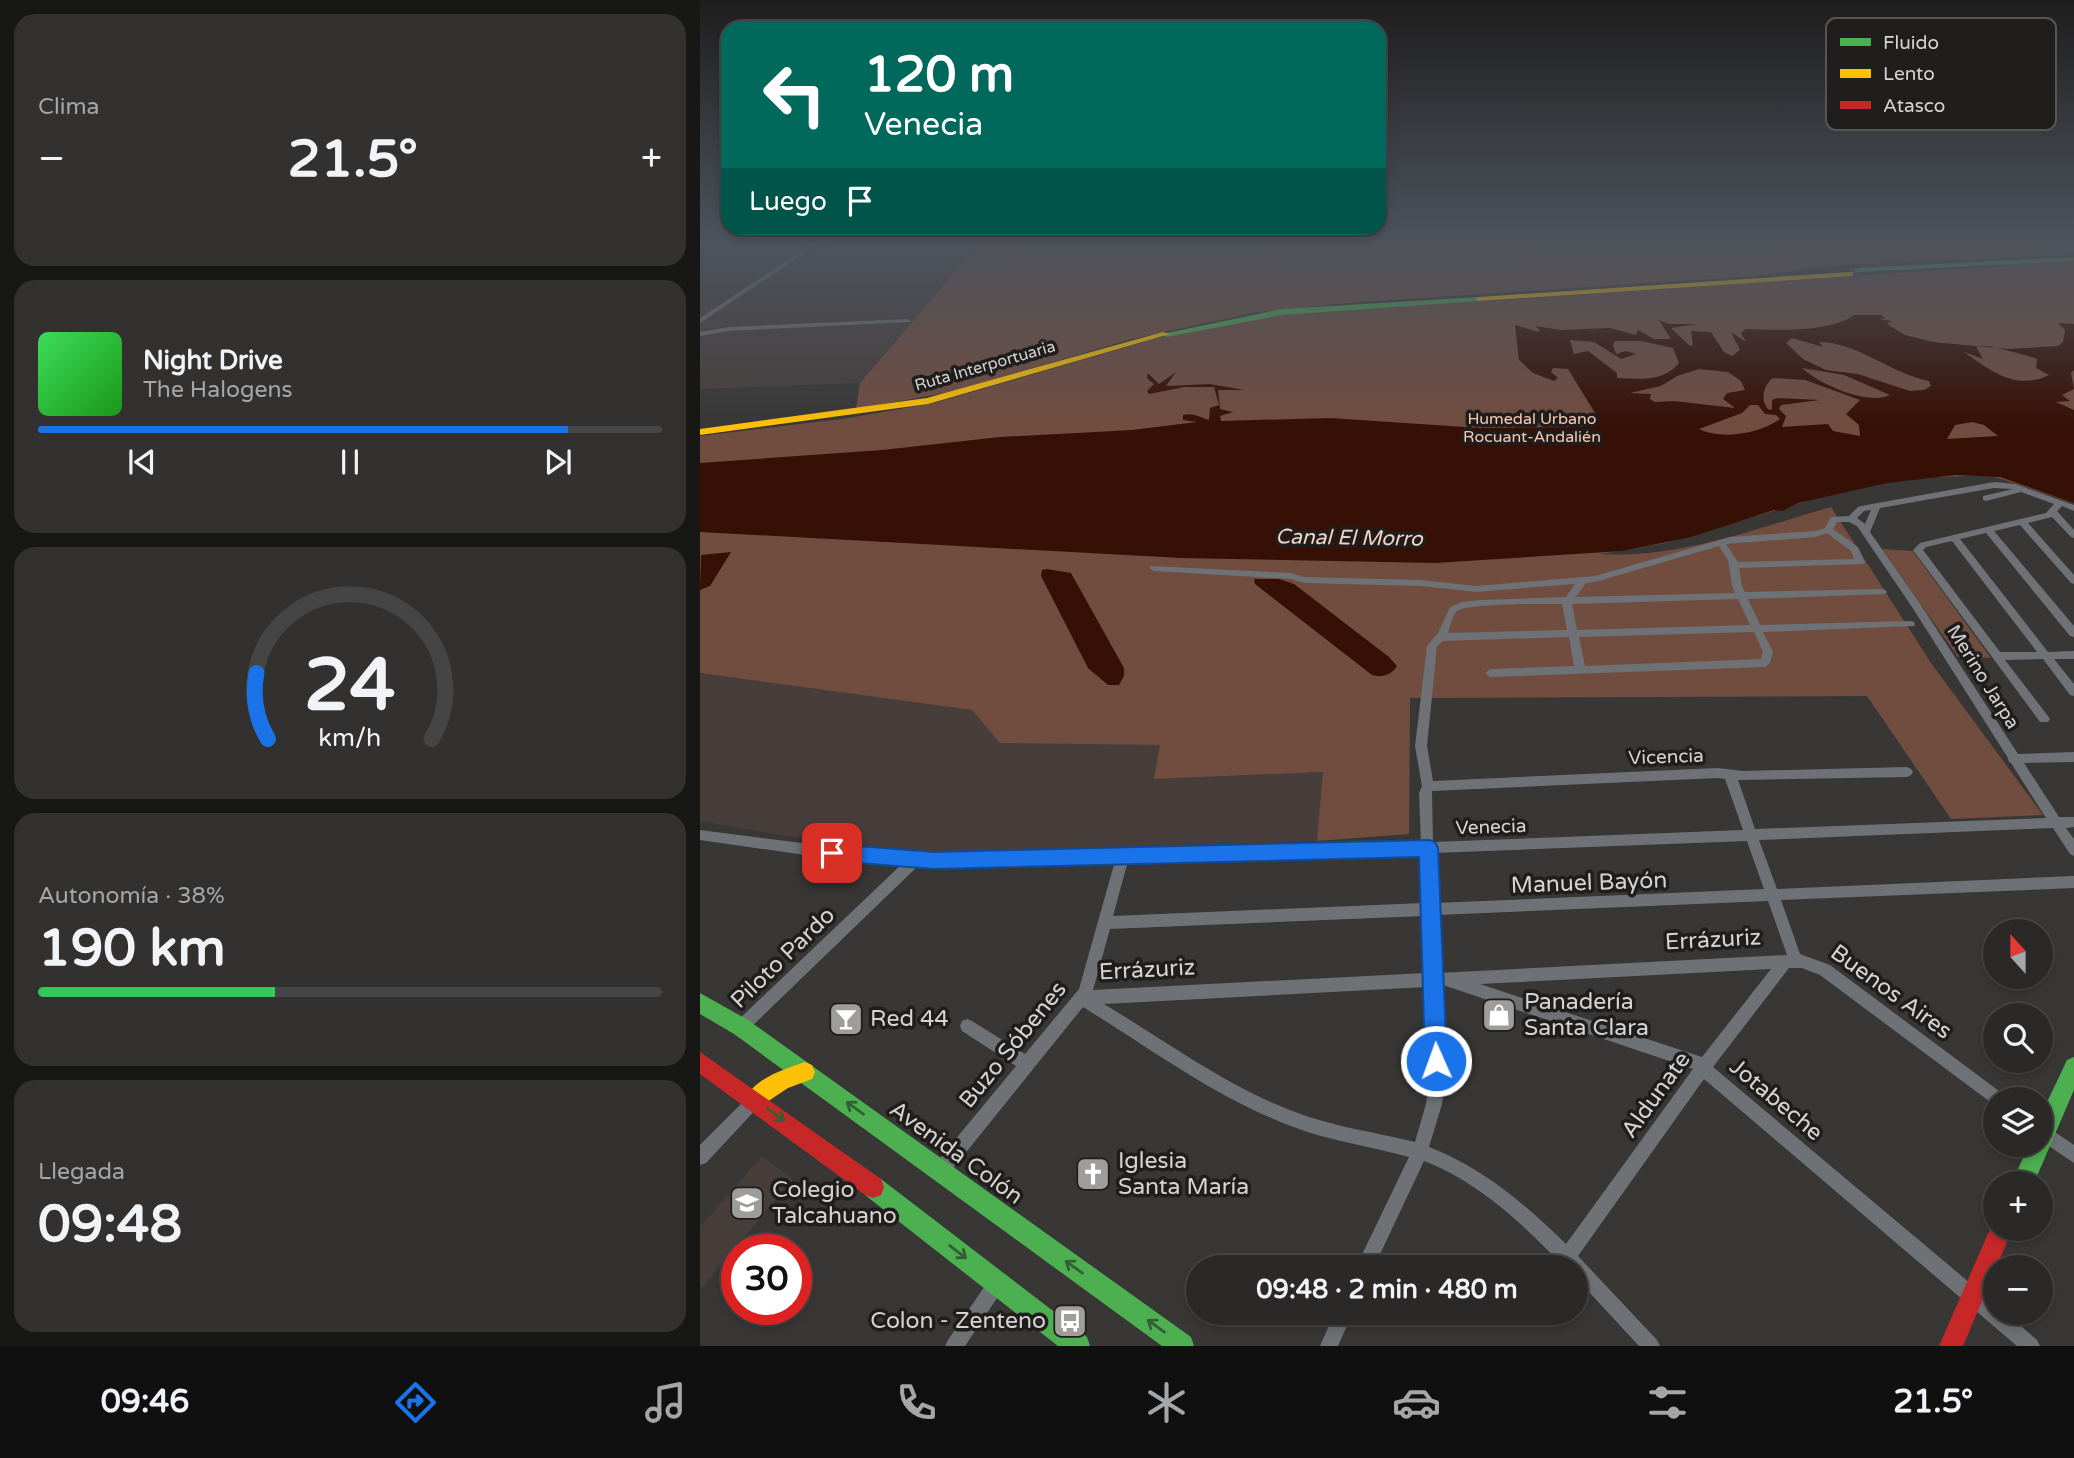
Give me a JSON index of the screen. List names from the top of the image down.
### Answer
{
  "streets": {
    "main road": ["Ruta Interportuaria", "Avenida Colón"],
    "street": [
      "Merino Jarpa",
      "Vicencia",
      "Venecia",
      "Manuel Bayón",
      "Errázuriz",
      "Piloto Pardo",
      "Buenos Aires",
      "Buzo Sóbenes",
      "Aldunate",
      "Jotabeche"
    ]
  },
  "crossings": [
    ["Merino Jarpa", "Venecia"],
    ["Venecia", "Piloto Pardo"],
    ["Venecia", "Buzo Sóbenes"],
    ["Manuel Bayón", "Buzo Sóbenes"],
    ["Errázuriz", "Buenos Aires"],
    ["Errázuriz", "Buzo Sóbenes"],
    ["Errázuriz", "Aldunate"],
    ["Errázuriz", "Jotabeche"],
    ["Piloto Pardo", "Avenida Colón"],
    ["Buenos Aires", "Aldunate"],
    ["Buzo Sóbenes", "Avenida Colón"],
    ["Aldunate", "Jotabeche"]
  ],
  "water": ["Canal El Morro"],
  "parks": ["Humedal Urbano Rocuant-Andalién"],
  "places": {
    "shop": ["Panadería Santa Clara"],
    "bar": ["Red 44"],
    "church": ["Iglesia Santa María"],
    "school or university": ["Colegio Talcahuano"],
    "bus stop": ["Colon - Zenteno"]
  },
  "legend": ["Fluido", "Lento", "Atasco"],
  "north": "top",
  "page": {
    "tile": [
      "Clima",
      ["Autonomía · 38%", "190 km"],
      ["Llegada", "09:48"]
    ],
    "turn": ["120 m", "Venecia"],
    "heat": ["−", "21.5°", "+"],
    "then": "Luego",
    "song": ["Night Drive", "The Halogens"],
    "map_buttons": ["+", "−"],
    "limit": "30",
    "trip": "09:48 · 2 min · 480 m",
    "tabs": ["09:46", "21.5°"],
    "gauge": ["24", "km/h"]
  }
}
